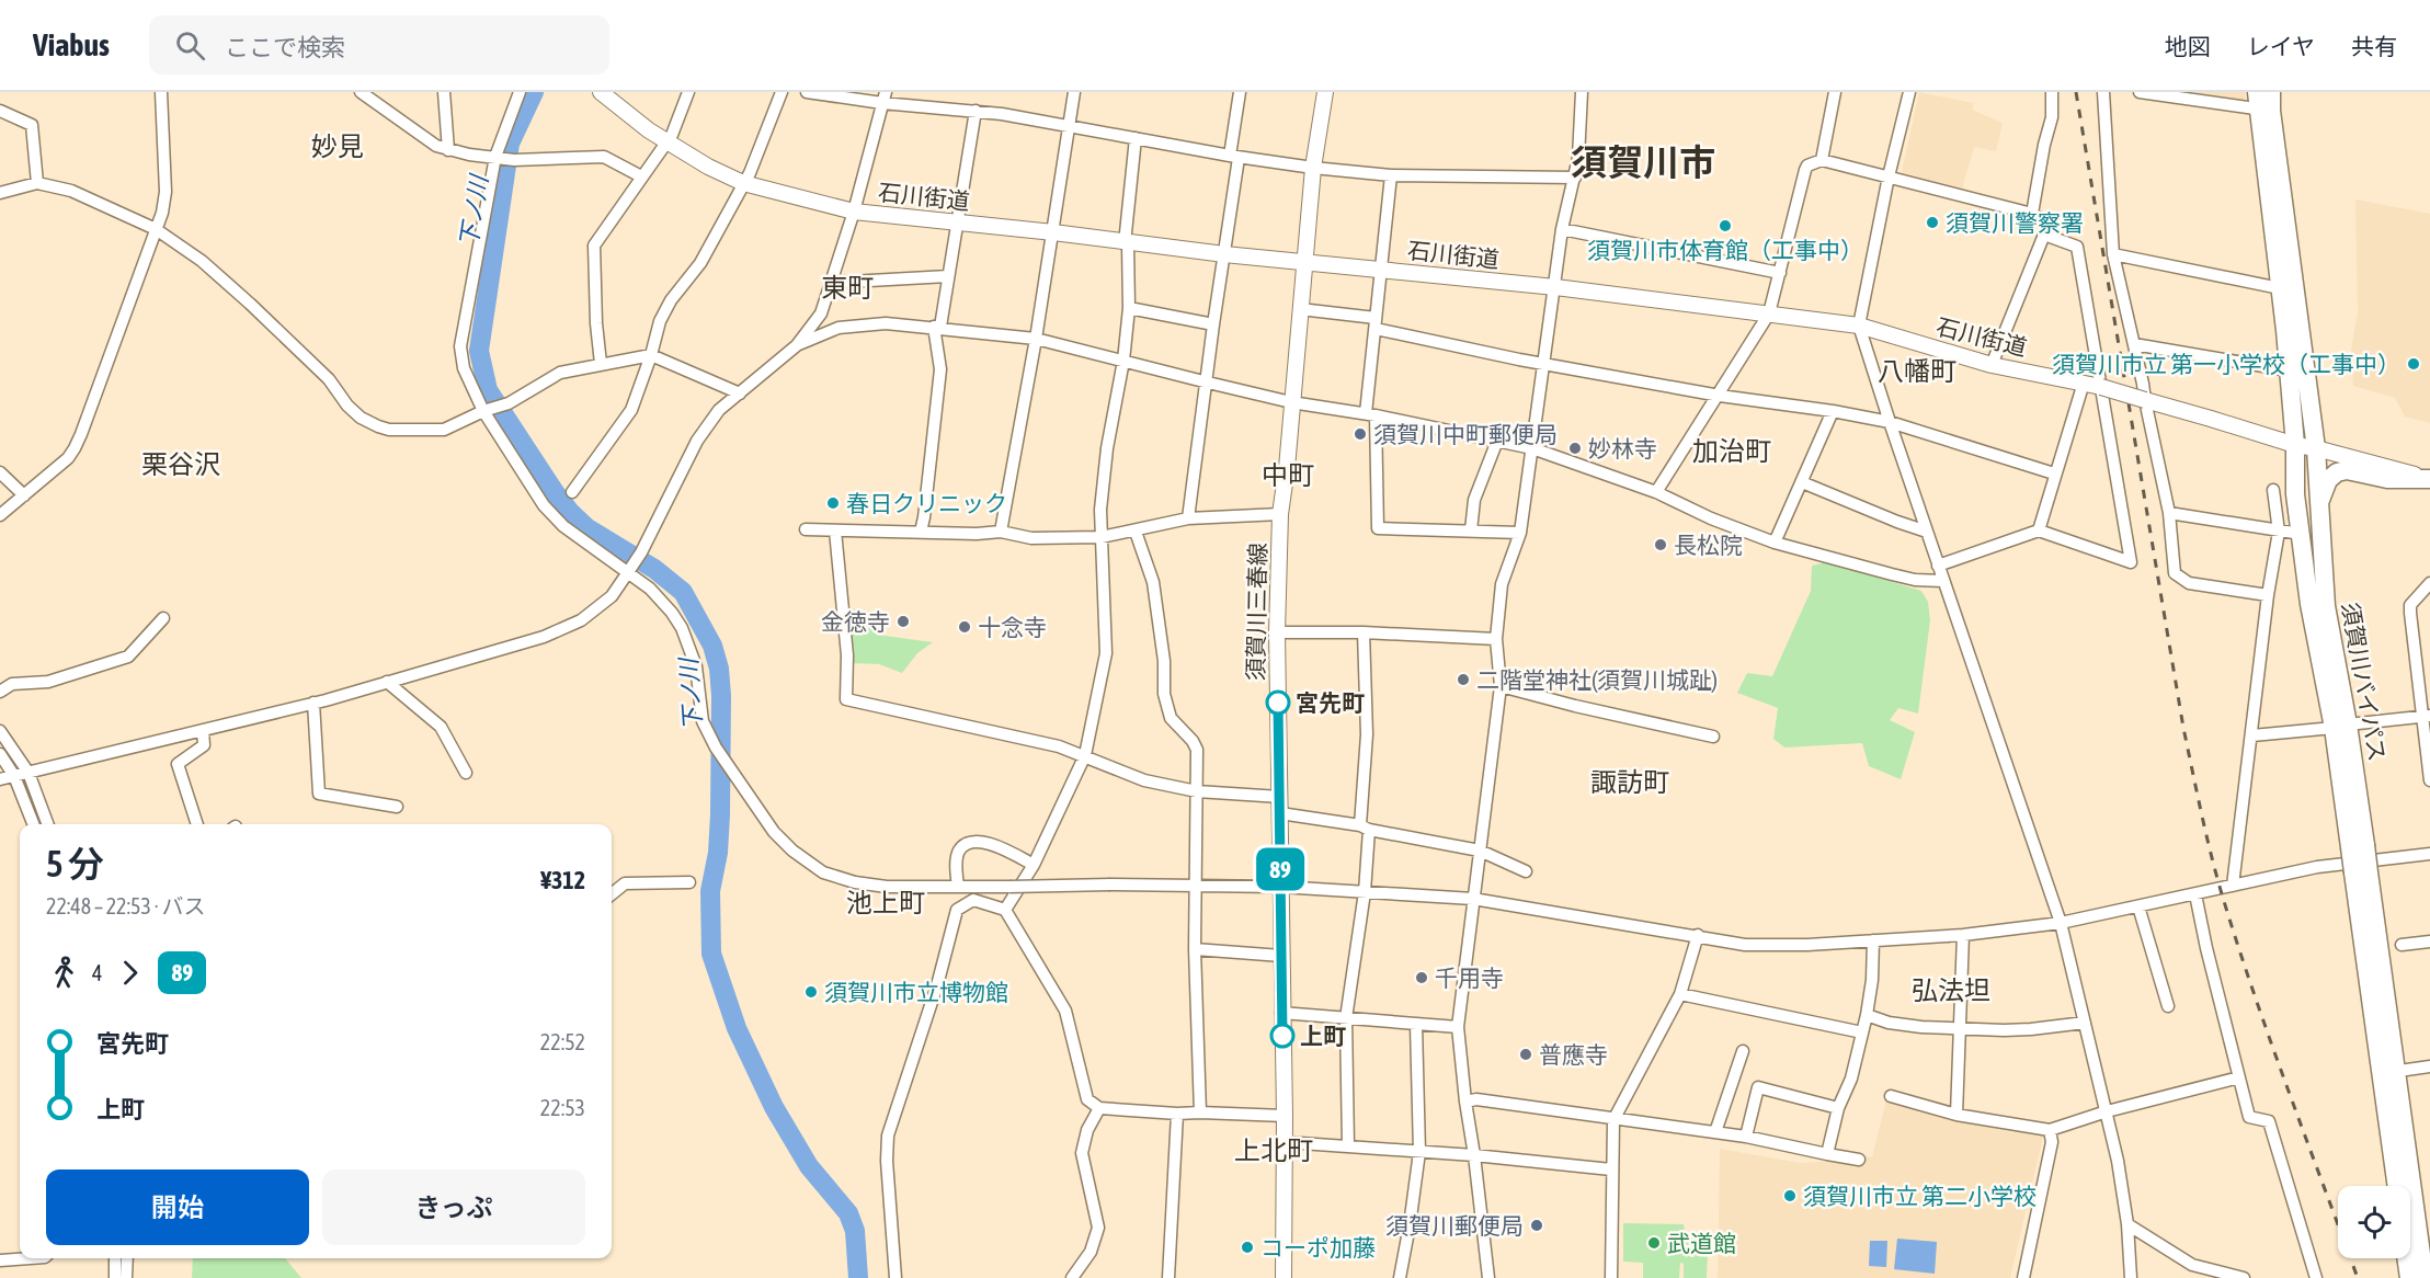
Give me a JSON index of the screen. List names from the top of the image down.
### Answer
{
  "streets": {
    "highway": ["須賀川バイパス"],
    "main road": ["石川街道", "須賀川三春線"]
  },
  "crossings": [
    ["石川街道", "須賀川三春線"],
    ["石川街道", "須賀川バイパス"]
  ],
  "districts": [
    "妙見",
    "須賀川市",
    "東町",
    "八幡町",
    "加治町",
    "栗谷沢",
    "中町",
    "諏訪町",
    "池上町",
    "弘法坦",
    "上北町"
  ],
  "water": ["下ノ川"],
  "places": [
    "須賀川警察署",
    "須賀川市体育館（工事中）",
    "須賀川市立 第一小学校（工事中）",
    "須賀川中町郵便局",
    "妙林寺",
    "春日クリニック",
    "長松院",
    "金徳寺",
    "十念寺",
    "二階堂神社(須賀川城趾)",
    "宮先町",
    "千用寺",
    "須賀川市立博物館",
    "上町",
    "普應寺",
    "須賀川市立 第二小学校",
    "須賀川郵便局",
    "武道館",
    "コーポ加藤"
  ],
  "lines": ["bus line 89"],
  "page": {
    "header": "Viabus",
    "search": "ここで検索",
    "nav": ["地図", "レイヤ", "共有"],
    "on_map": "89",
    "heading": ["5 分", "22:48 – 22:53 · バス", "¥312"],
    "legs": ["4", "89"],
    "list": [
      {
        "name": "宮先町",
        "value": "22:52"
      },
      {
        "name": "上町",
        "value": "22:53"
      }
    ],
    "buttons": ["開始", "きっぷ"]
  }
}
